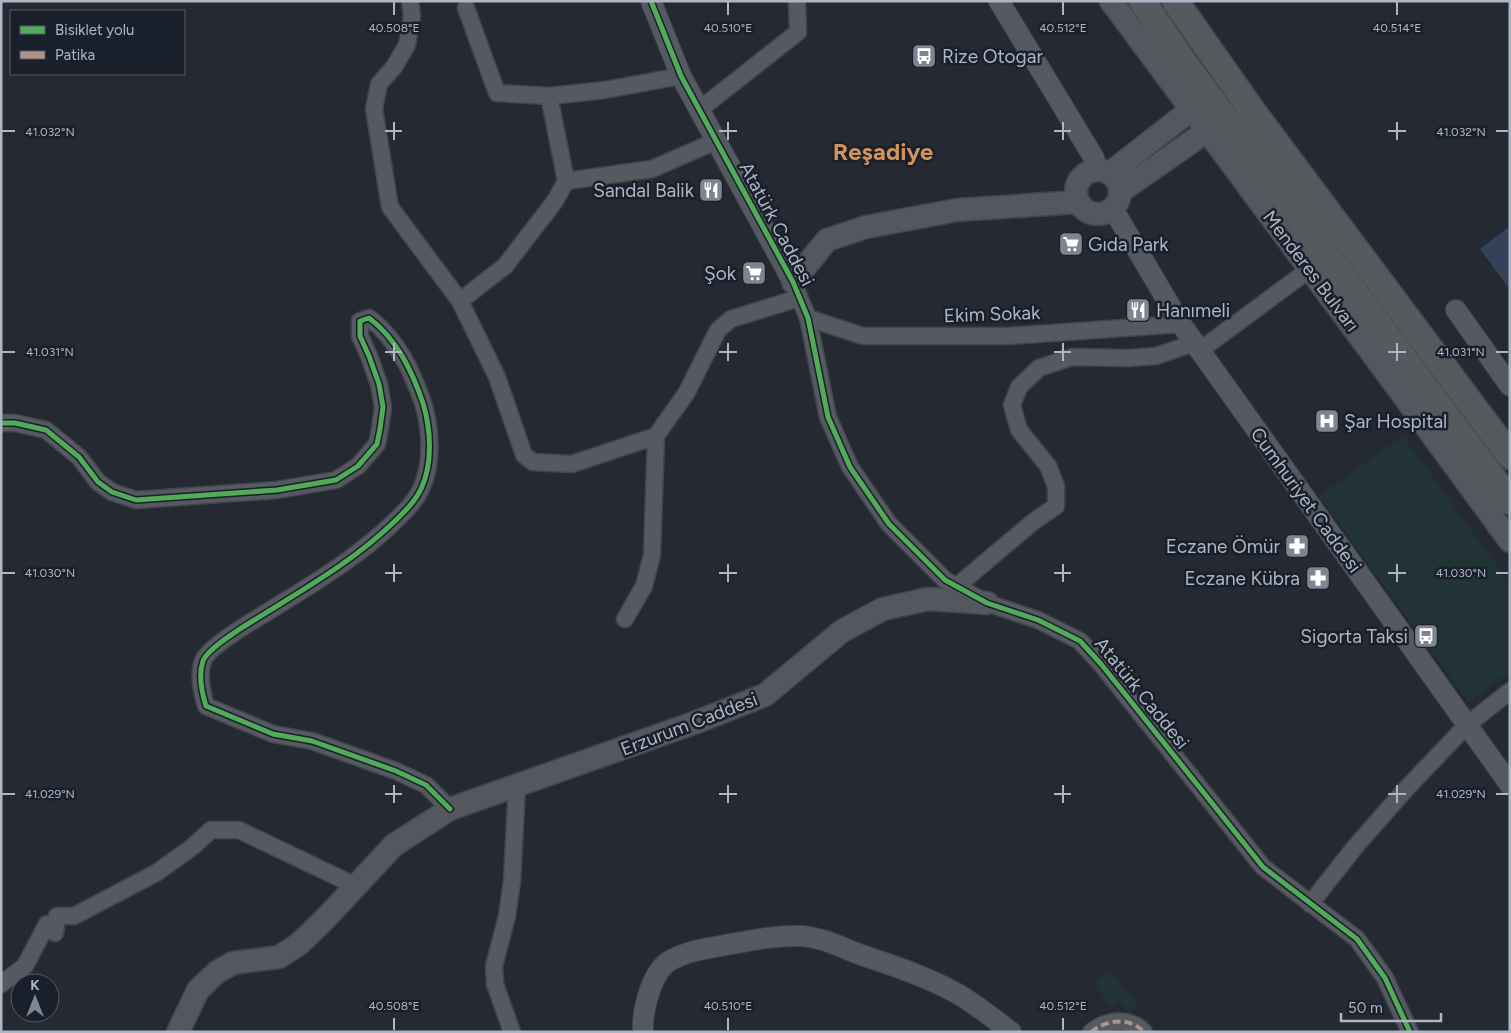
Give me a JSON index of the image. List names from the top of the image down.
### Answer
{
  "streets": {
    "main road": ["Menderes Bulvarı", "Erzurum Caddesi"],
    "street": ["Atatürk Caddesi", "Ekim Sokak", "Cumhuriyet Caddesi"]
  },
  "crossings": [
    ["Atatürk Caddesi", "Ekim Sokak"],
    ["Atatürk Caddesi", "Erzurum Caddesi"],
    ["Ekim Sokak", "Cumhuriyet Caddesi"]
  ],
  "districts": ["Reşadiye"],
  "places": {
    "bus stop": ["Rize Otogar", "Sigorta Taksi"],
    "restaurant": ["Sandal Balik", "Hanımeli"],
    "supermarket": ["Gıda Park", "Şok"],
    "hospital": ["Şar Hospital"],
    "pharmacy": ["Eczane Ömür", "Eczane Kübra"]
  },
  "legend": ["Bisiklet yolu", "Patika"],
  "scale_bar": "50 m",
  "north": "top",
  "coordinates": [
    "40.508°E",
    "40.510°E",
    "40.512°E",
    "40.514°E",
    "41.032°N",
    "41.031°N",
    "41.030°N",
    "41.029°N"
  ]
}
